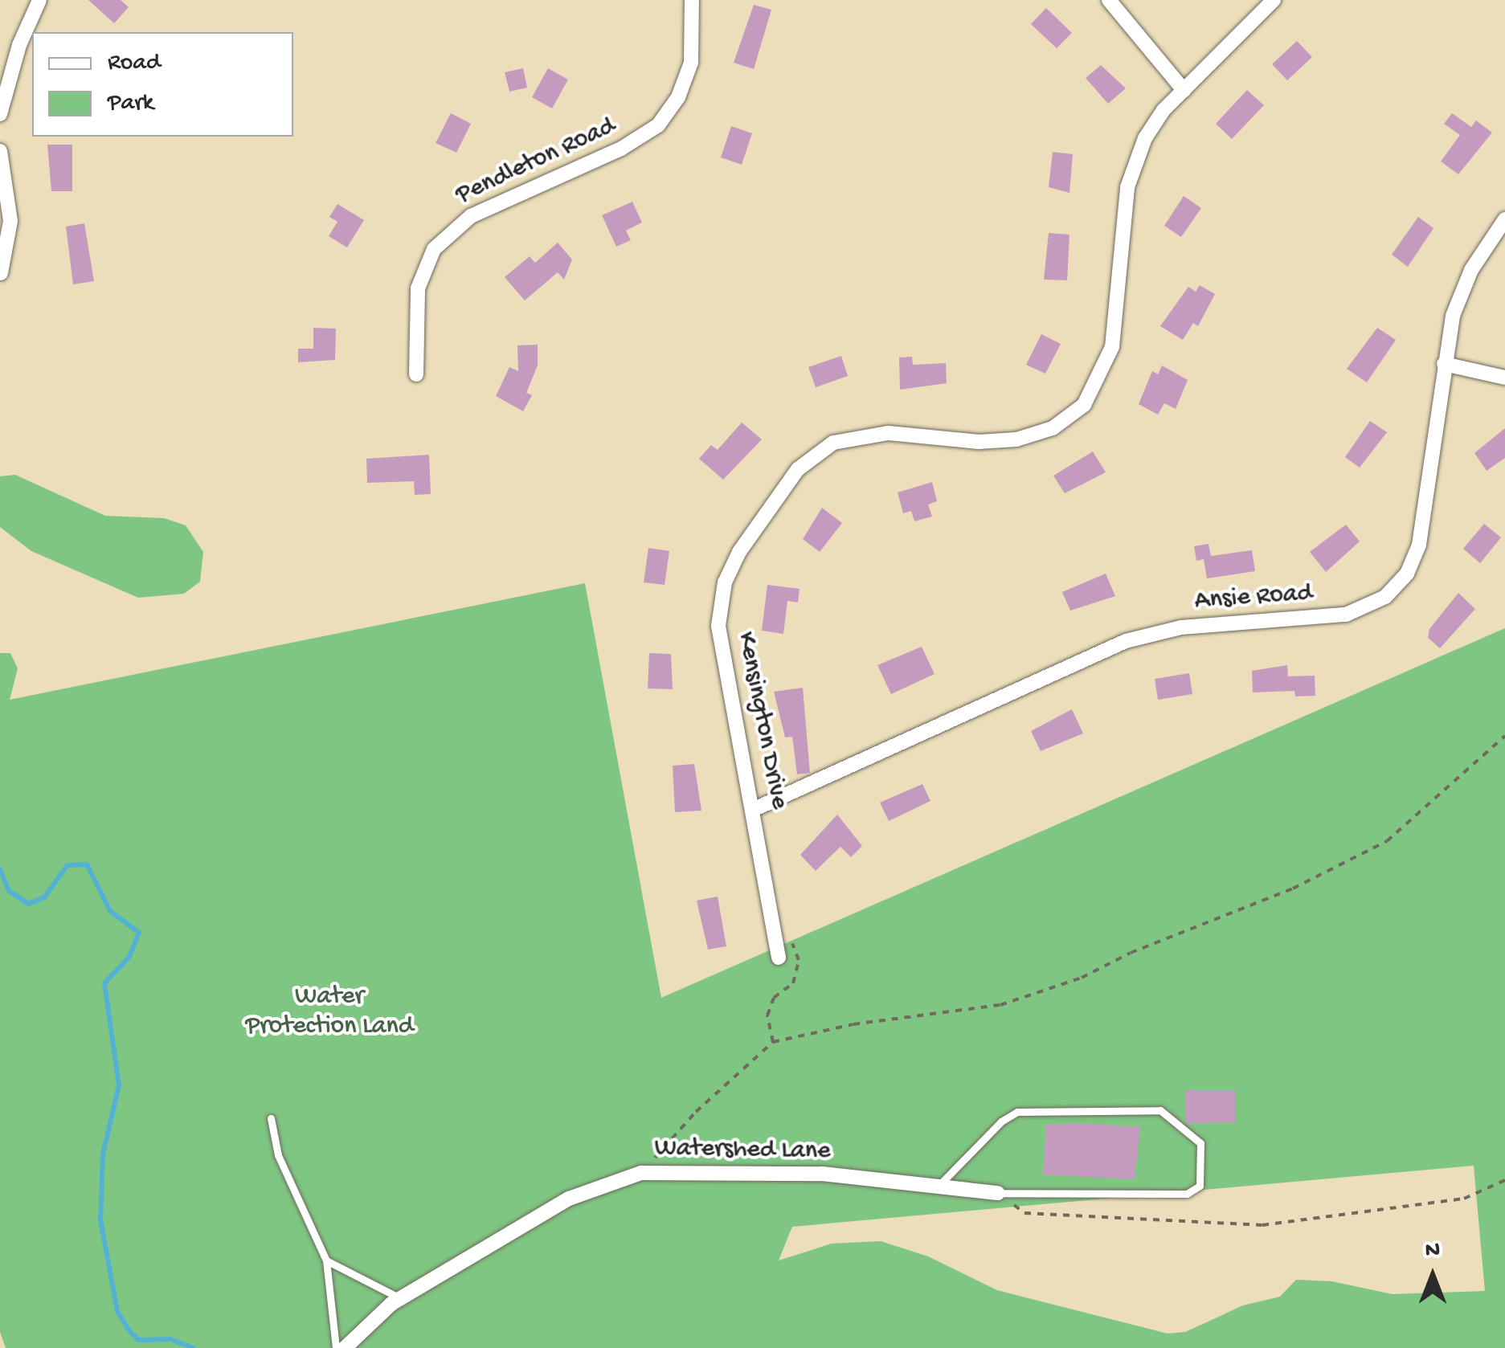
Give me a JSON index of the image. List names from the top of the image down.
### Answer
{
  "streets": {
    "street": [
      "Pendleton Road",
      "Ansie Road",
      "Kensington Drive",
      "Watershed Lane"
    ]
  },
  "crossings": [
    ["Ansie Road", "Kensington Drive"]
  ],
  "parks": ["Water Protection Land"],
  "legend": ["Road", "Park"],
  "north": "top"
}
